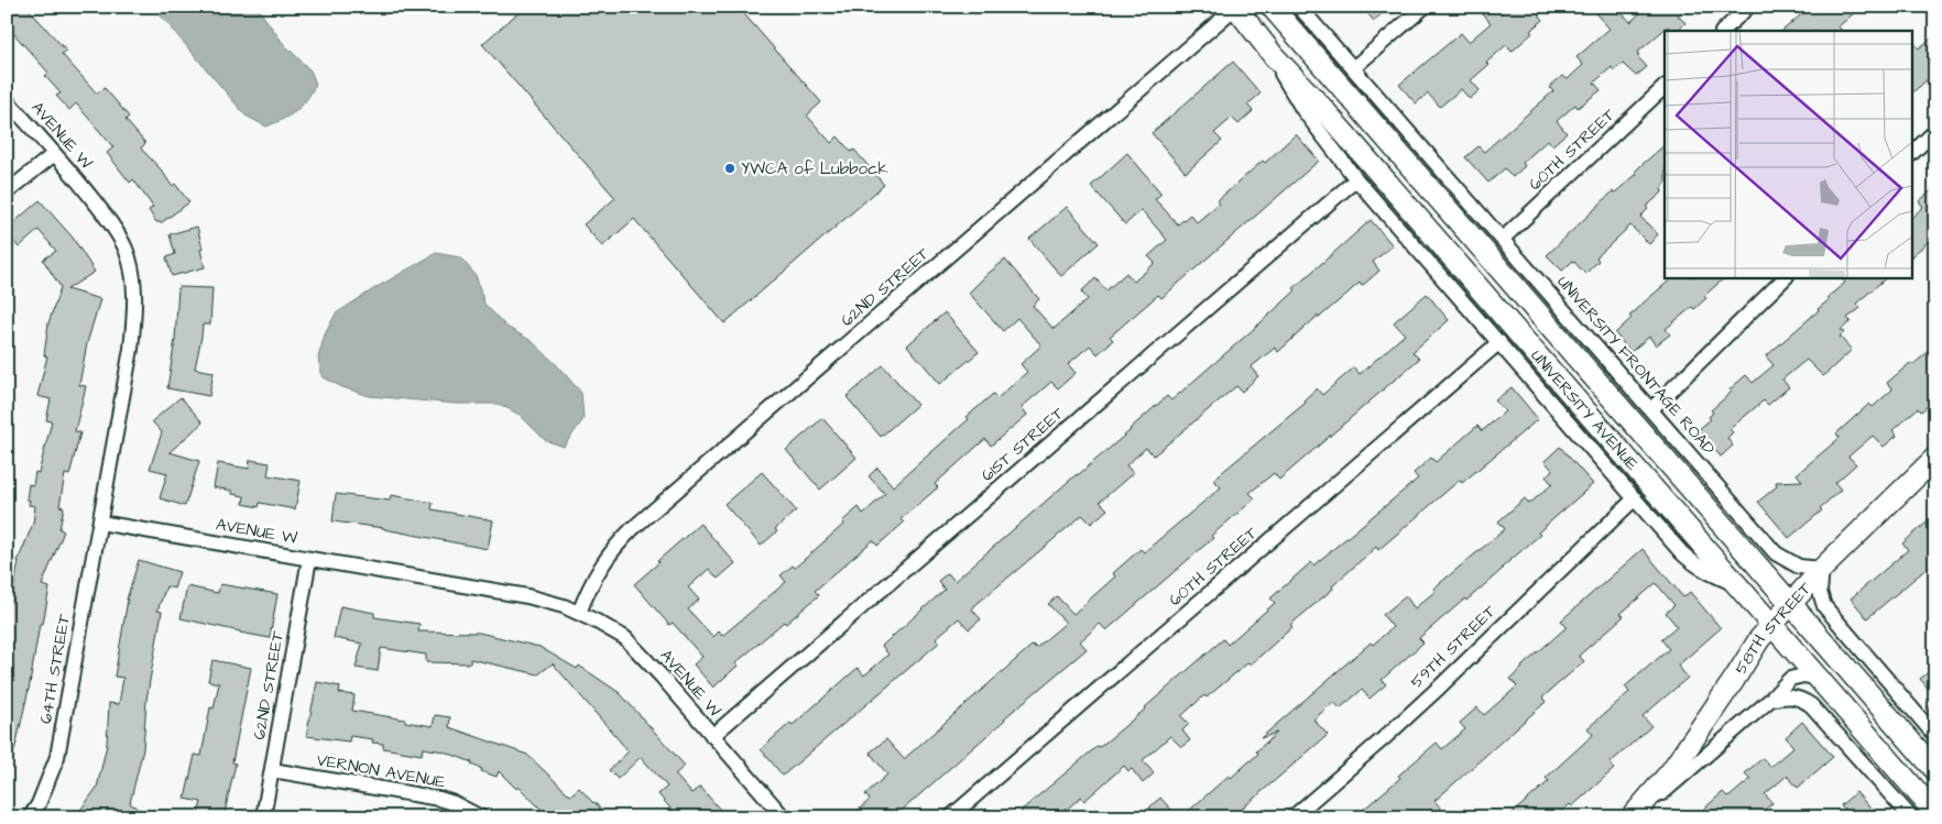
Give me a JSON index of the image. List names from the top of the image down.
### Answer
{
  "streets": {
    "main road": ["UNIVERSITY AVENUE", "58TH STREET"],
    "street": [
      "AVENUE W",
      "60TH STREET",
      "62ND STREET",
      "UNIVERSITY FRONTAGE ROAD",
      "61ST STREET",
      "59TH STREET",
      "64TH STREET",
      "VERNON AVENUE"
    ]
  },
  "crossings": [
    ["AVENUE W", "62ND STREET"],
    ["AVENUE W", "61ST STREET"],
    ["AVENUE W", "64TH STREET"],
    ["60TH STREET", "UNIVERSITY FRONTAGE ROAD"],
    ["62ND STREET", "UNIVERSITY AVENUE"],
    ["62ND STREET", "VERNON AVENUE"],
    ["UNIVERSITY FRONTAGE ROAD", "58TH STREET"],
    ["UNIVERSITY AVENUE", "58TH STREET"]
  ],
  "places": ["YWCA of Lubbock"]
}
